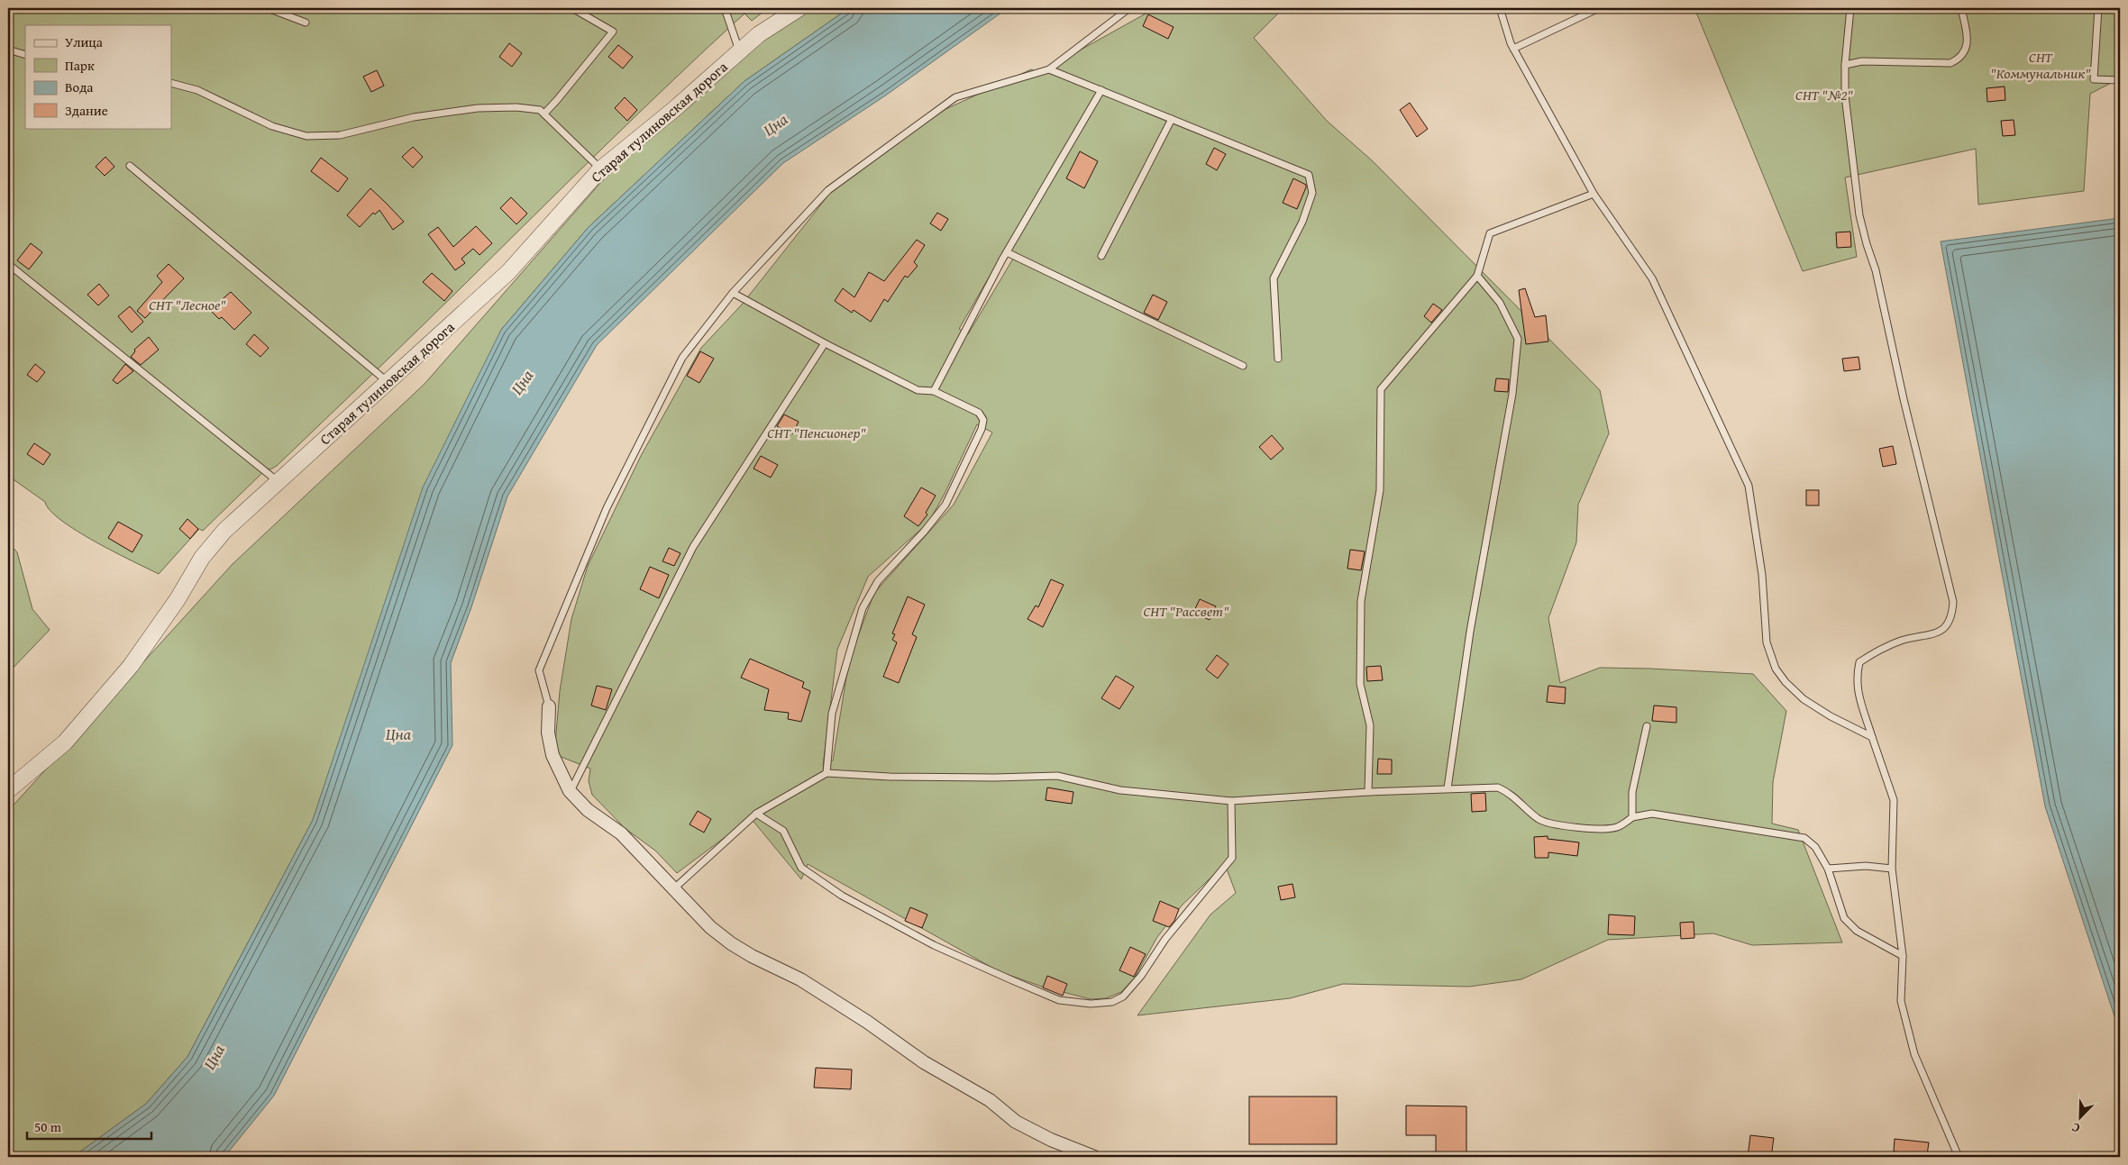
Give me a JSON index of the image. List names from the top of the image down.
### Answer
{
  "streets": {
    "street": ["Старая тулиновская дорога"]
  },
  "water": ["Цна"],
  "parks": [
    "СНТ \"Коммунальник\"",
    "СНТ \"№2\"",
    "СНТ \"Лесное\"",
    "СНТ \"Пенсионер\"",
    "СНТ \"Рассвет\""
  ],
  "legend": [
    "Улица",
    "Парк",
    "Вода",
    "Здание"
  ],
  "scale_bar": "50 m",
  "north": "bottom left"
}
